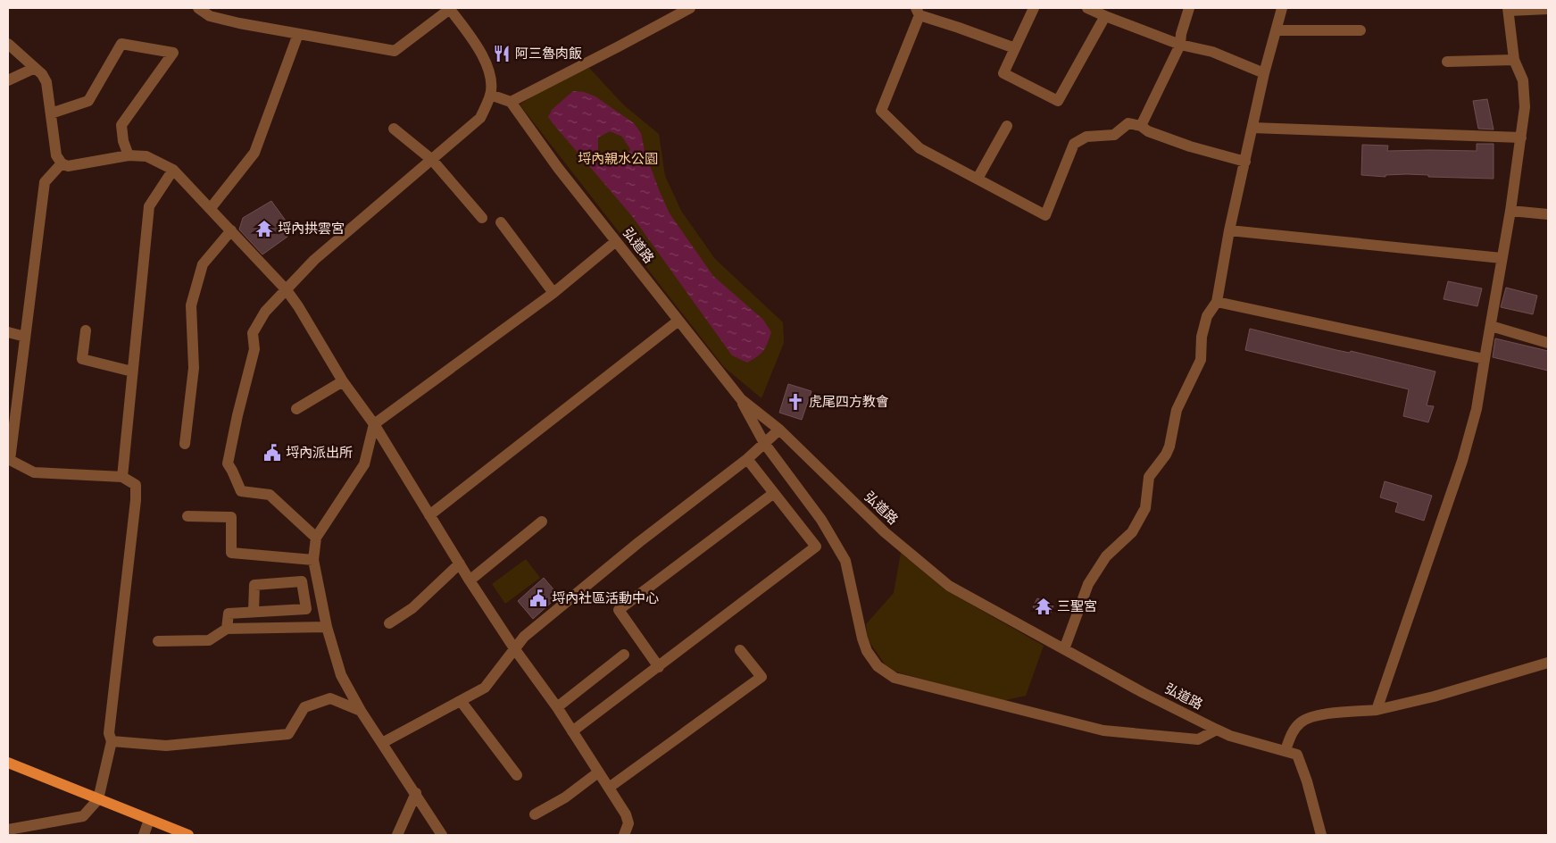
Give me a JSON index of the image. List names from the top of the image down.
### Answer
{
  "streets": {
    "street": ["弘道路"]
  },
  "parks": ["埒內親水公園"],
  "places": {
    "restaurant": ["阿三魯肉飯"],
    "temple": ["埒內拱雲宮", "三聖宮"],
    "church": ["虎尾四方教會"],
    "public building": ["埒內派出所", "埒內社區活動中心"]
  }
}
